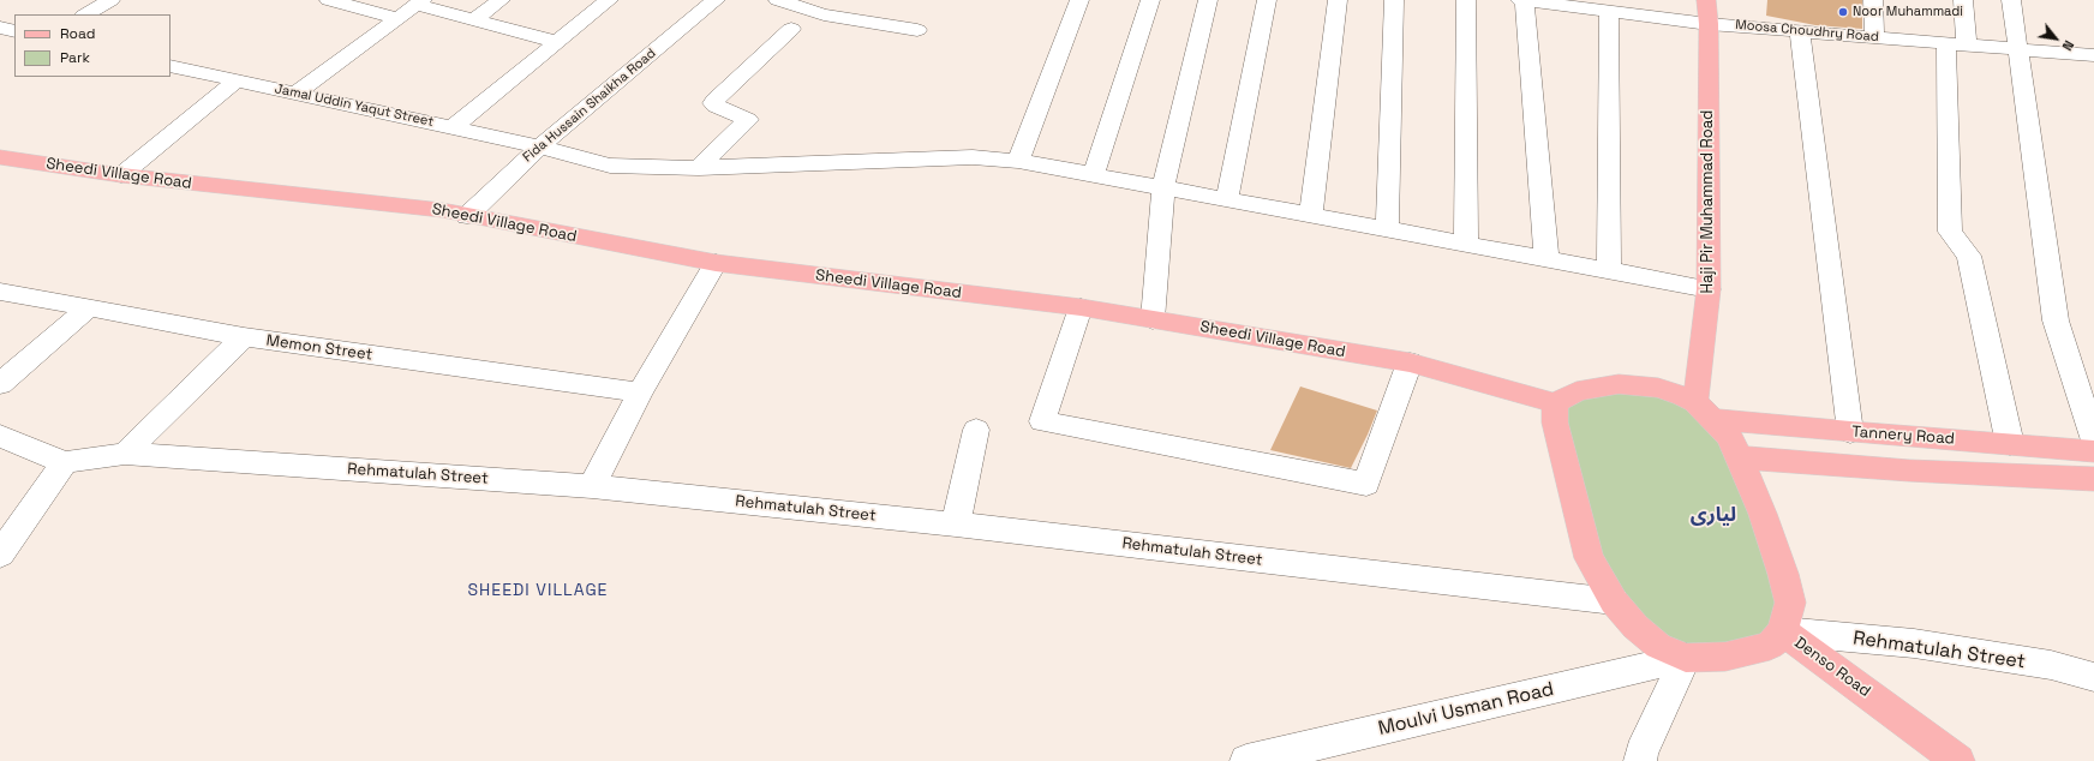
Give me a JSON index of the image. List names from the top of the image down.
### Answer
{
  "streets": {
    "main road": [
      "Sheedi Village Road",
      "Haji Pir Muhammad Road",
      "Tannery Road",
      "Denso Road"
    ],
    "street": [
      "Moosa Choudhry Road",
      "Jamal Uddin Yaqut Street",
      "Fida Hussain Shaikha Road",
      "Memon Street",
      "Rehmatulah Street",
      "Moulvi Usman Road"
    ]
  },
  "crossings": [
    ["Moosa Choudhry Road", "Haji Pir Muhammad Road"],
    ["Jamal Uddin Yaqut Street", "Fida Hussain Shaikha Road"],
    ["Jamal Uddin Yaqut Street", "Haji Pir Muhammad Road"],
    ["Fida Hussain Shaikha Road", "Sheedi Village Road"],
    ["Haji Pir Muhammad Road", "Tannery Road"],
    ["Rehmatulah Street", "Denso Road"]
  ],
  "districts": ["لیاری", "SHEEDI VILLAGE"],
  "places": ["Noor Muhammadi"],
  "legend": ["Road", "Park"],
  "north": "bottom right"
}
